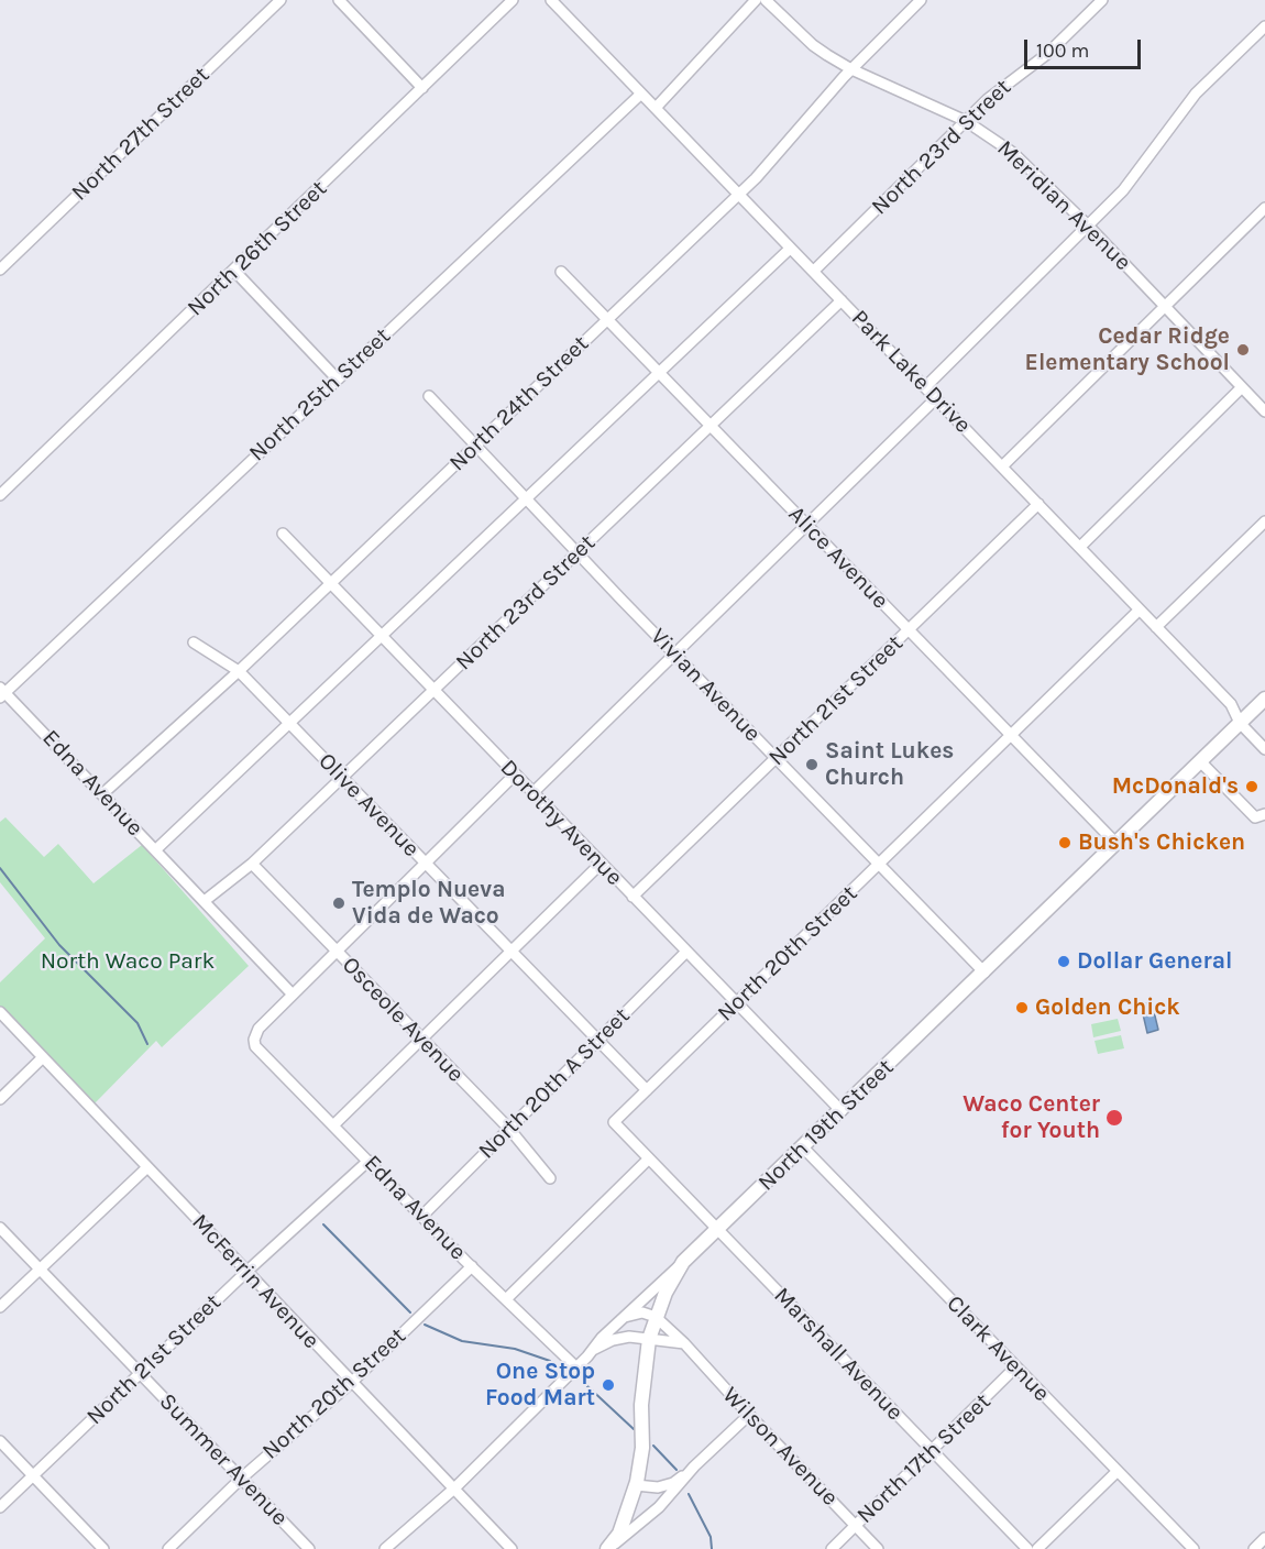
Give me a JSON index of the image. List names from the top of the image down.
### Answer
{
  "streets": {
    "main road": ["North 19th Street"],
    "street": [
      "North 27th Street",
      "North 23rd Street",
      "Meridian Avenue",
      "North 26th Street",
      "Park Lake Drive",
      "North 25th Street",
      "North 24th Street",
      "Alice Avenue",
      "Vivian Avenue",
      "North 21st Street",
      "Edna Avenue",
      "Olive Avenue",
      "Dorothy Avenue",
      "North 20th Street",
      "Osceole Avenue",
      "North 20th A Street",
      "McFerrin Avenue",
      "Clark Avenue",
      "Marshall Avenue",
      "Wilson Avenue",
      "North 17th Street",
      "Summer Avenue"
    ]
  },
  "crossings": [
    ["North 23rd Street", "Meridian Avenue"],
    ["North 23rd Street", "Park Lake Drive"],
    ["North 23rd Street", "Alice Avenue"],
    ["North 23rd Street", "Vivian Avenue"],
    ["North 23rd Street", "Edna Avenue"],
    ["North 23rd Street", "Olive Avenue"],
    ["North 23rd Street", "Dorothy Avenue"],
    ["North 23rd Street", "Osceole Avenue"],
    ["Meridian Avenue", "North 24th Street"],
    ["Park Lake Drive", "North 25th Street"],
    ["Park Lake Drive", "North 24th Street"],
    ["Park Lake Drive", "North 21st Street"],
    ["Park Lake Drive", "North 20th Street"],
    ["Park Lake Drive", "North 19th Street"],
    ["North 25th Street", "Edna Avenue"],
    ["North 24th Street", "Alice Avenue"],
    ["North 24th Street", "Vivian Avenue"],
    ["North 24th Street", "Edna Avenue"],
    ["North 24th Street", "Olive Avenue"],
    ["North 24th Street", "Dorothy Avenue"],
    ["Alice Avenue", "North 21st Street"],
    ["Alice Avenue", "North 20th Street"],
    ["Alice Avenue", "North 19th Street"],
    ["Vivian Avenue", "North 21st Street"],
    ["Vivian Avenue", "North 20th Street"],
    ["Vivian Avenue", "North 19th Street"],
    ["North 21st Street", "Edna Avenue"],
    ["North 21st Street", "Dorothy Avenue"],
    ["North 21st Street", "McFerrin Avenue"],
    ["North 21st Street", "Summer Avenue"],
    ["Edna Avenue", "North 20th Street"],
    ["Edna Avenue", "North 20th A Street"],
    ["Edna Avenue", "North 19th Street"],
    ["Olive Avenue", "North 20th Street"],
    ["Olive Avenue", "North 20th A Street"],
    ["Dorothy Avenue", "North 20th Street"],
    ["Dorothy Avenue", "North 20th A Street"],
    ["Dorothy Avenue", "North 19th Street"],
    ["North 20th Street", "McFerrin Avenue"],
    ["North 20th Street", "Marshall Avenue"],
    ["North 20th Street", "Summer Avenue"],
    ["Osceole Avenue", "North 20th A Street"],
    ["North 19th Street", "McFerrin Avenue"],
    ["North 19th Street", "Clark Avenue"],
    ["North 19th Street", "Marshall Avenue"],
    ["Clark Avenue", "North 17th Street"],
    ["Marshall Avenue", "North 17th Street"],
    ["Wilson Avenue", "North 17th Street"]
  ],
  "parks": ["North Waco Park"],
  "places": [
    "Cedar Ridge Elementary School",
    "Saint Lukes Church",
    "McDonald's",
    "Bush's Chicken",
    "Templo Nueva Vida de Waco",
    "Dollar General",
    "Golden Chick",
    "Waco Center for Youth",
    "One Stop Food Mart"
  ],
  "scale_bar": "100 m"
}
